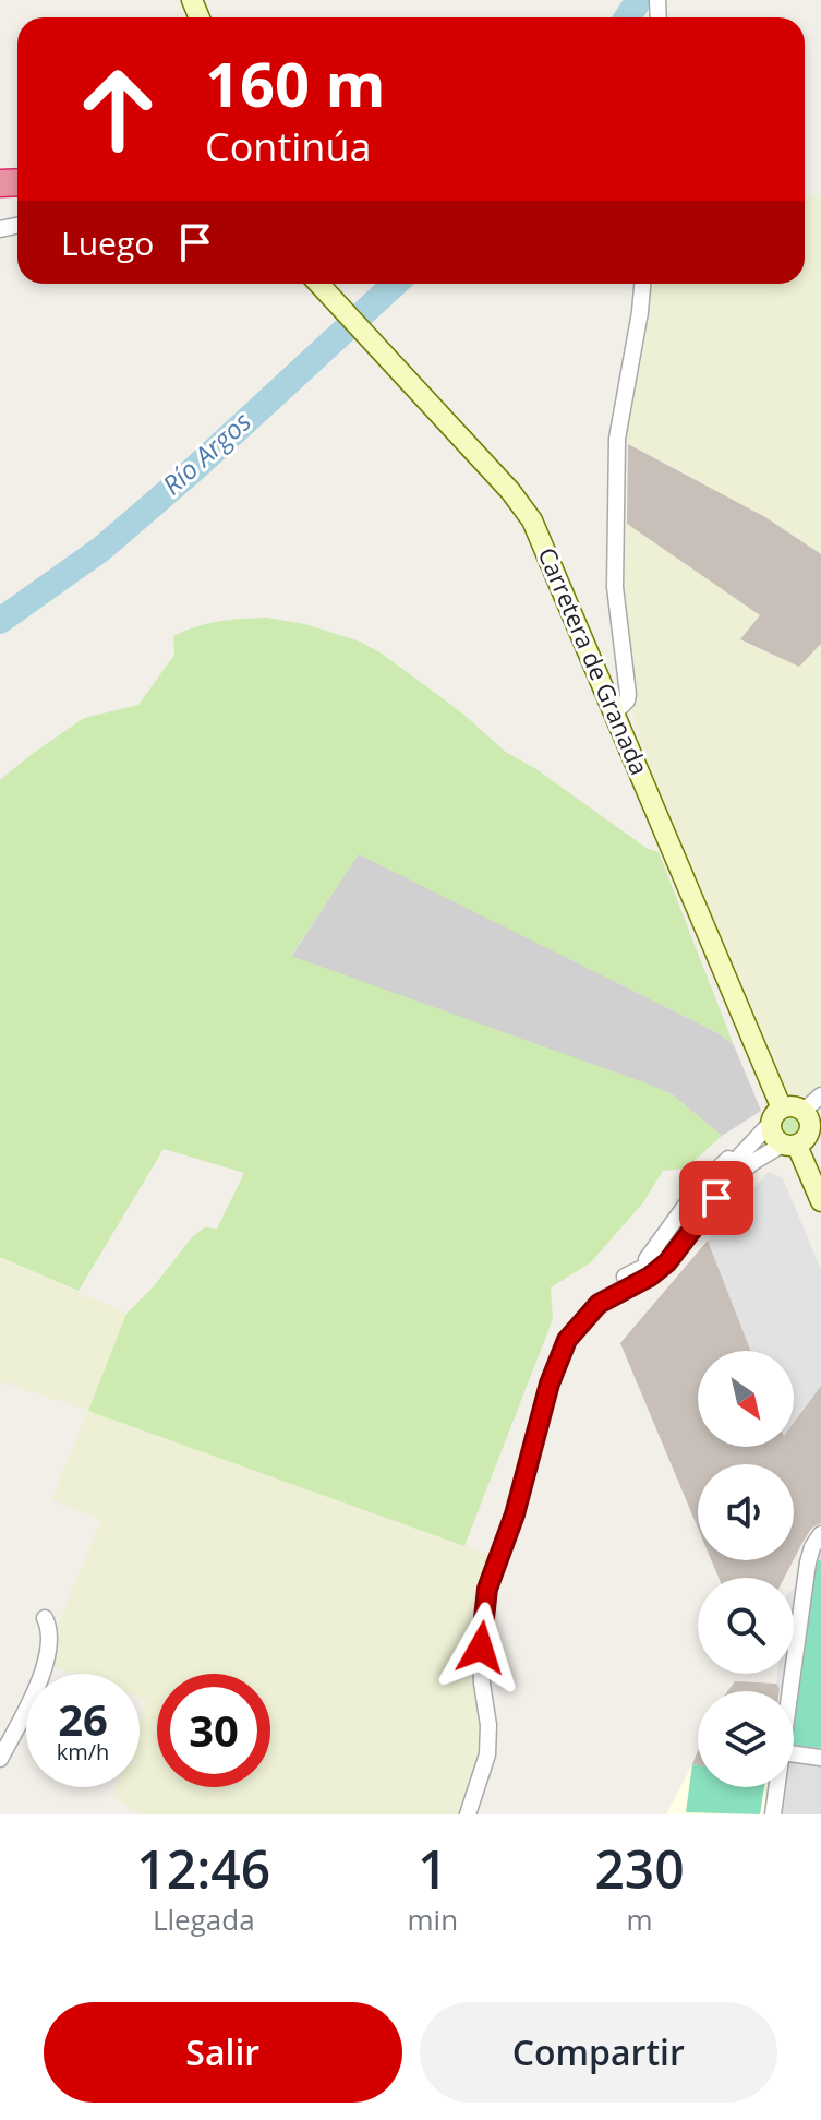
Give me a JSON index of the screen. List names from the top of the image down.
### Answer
{
  "streets": {
    "main road": ["Carretera de Granada"]
  },
  "water": ["Río Argos"],
  "north": "bottom right",
  "page": {
    "turn": ["160 m", "Continúa"],
    "then": "Luego",
    "speed": "26 km/h",
    "limit": "30",
    "eta": [
      "12:46",
      "Llegada",
      "1",
      "min",
      "230",
      "m"
    ],
    "buttons": ["Salir", "Compartir"]
  }
}
